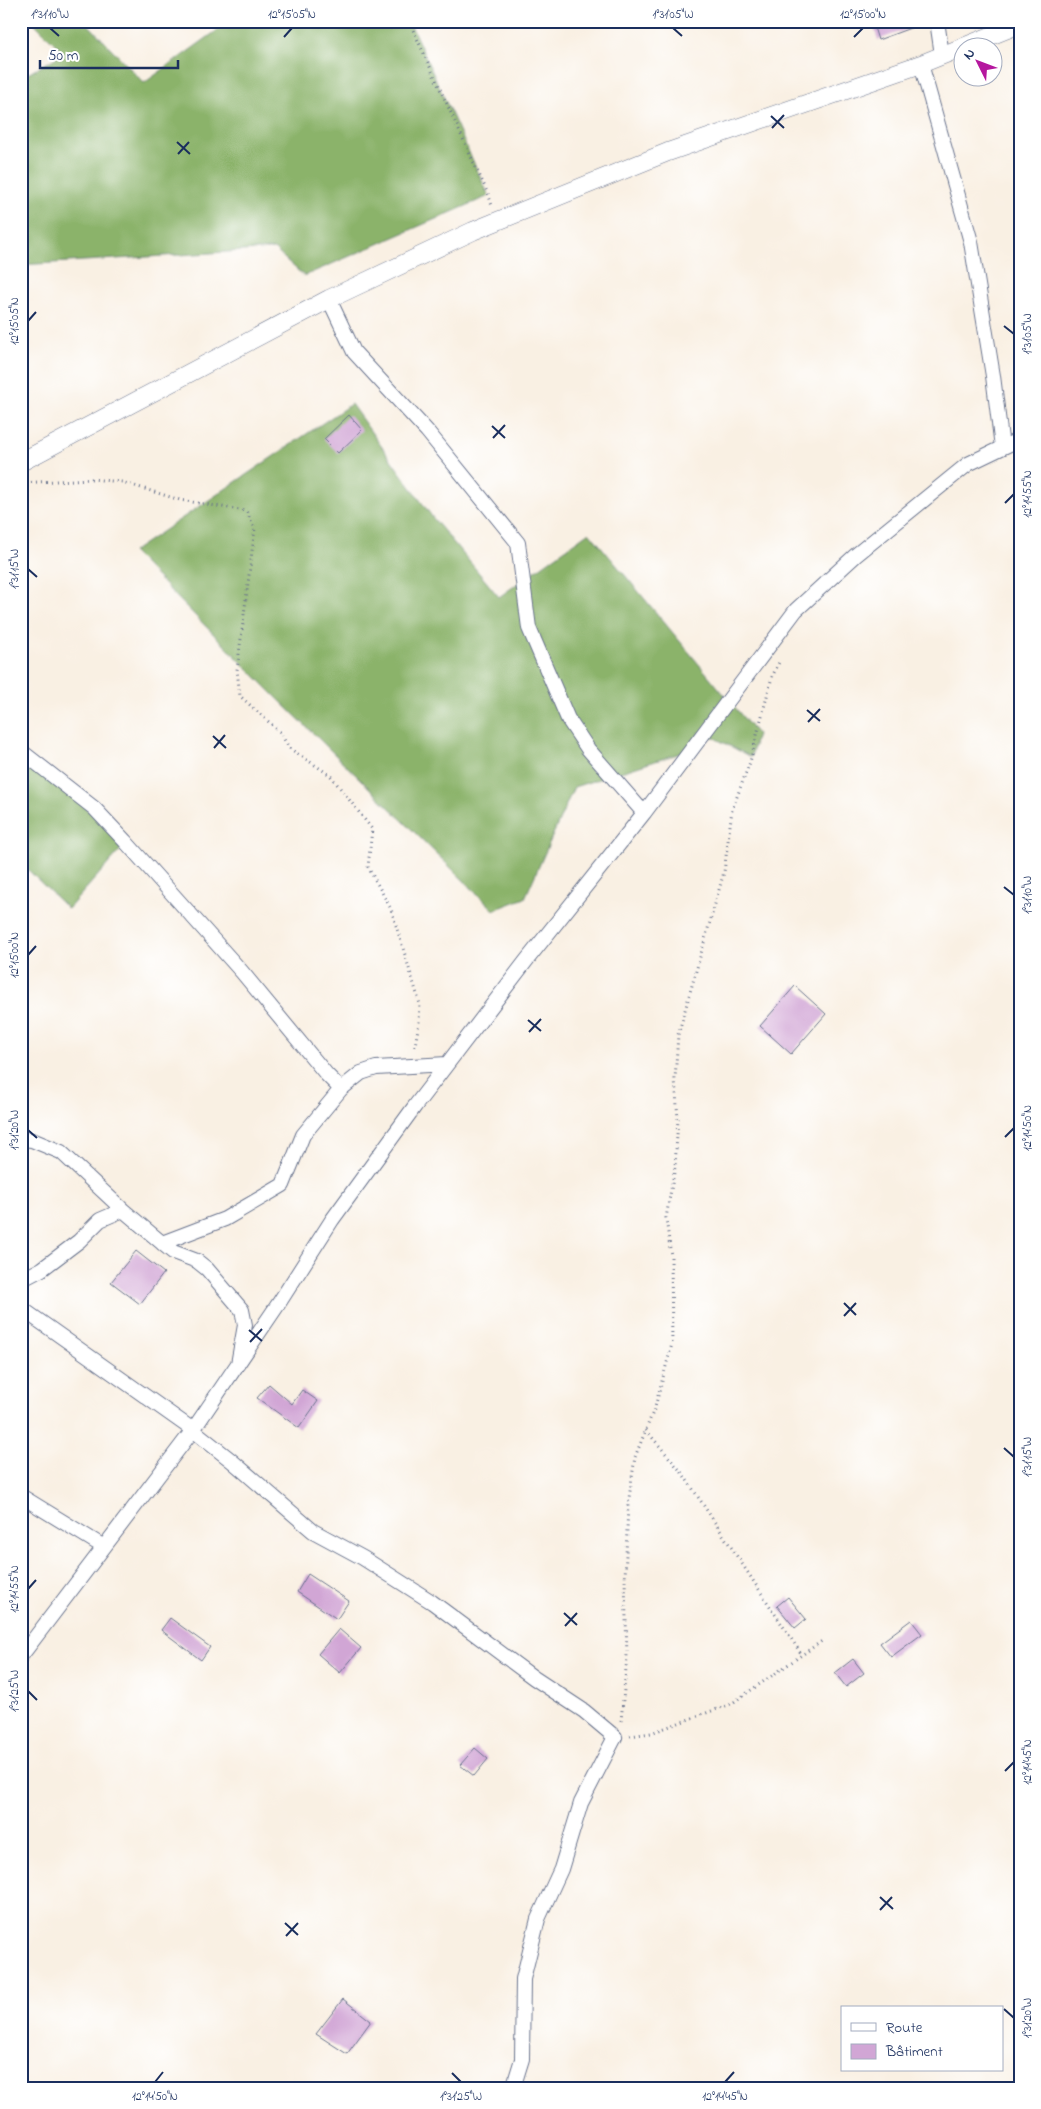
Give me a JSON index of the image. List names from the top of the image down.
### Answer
{
  "legend": ["Route", "Bâtiment"],
  "scale_bar": "50 m",
  "north": "top left",
  "coordinates": [
    "1°31'10\"W",
    "12°15'05\"N",
    "1°31'05\"W",
    "12°15'00\"N",
    "12°14'55\"N",
    "1°31'15\"W",
    "12°14'50\"N",
    "1°31'20\"W",
    "1°31'25\"W",
    "12°14'45\"N"
  ]
}
